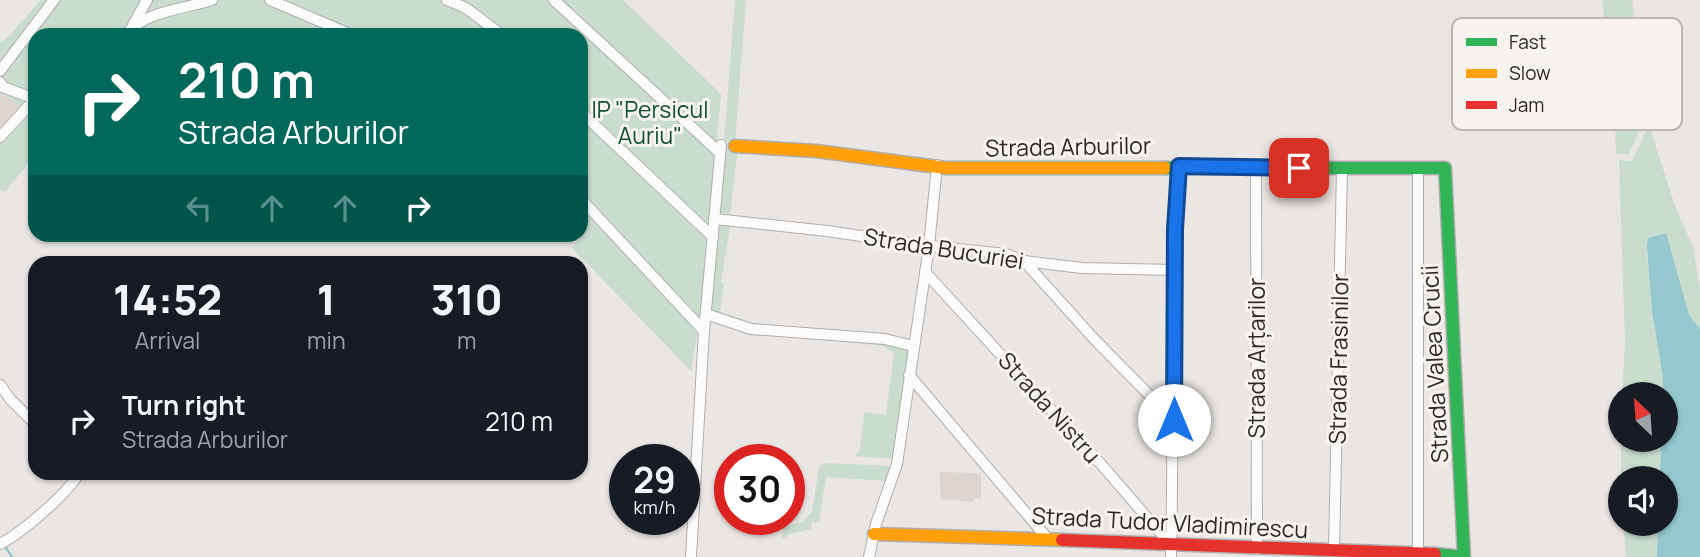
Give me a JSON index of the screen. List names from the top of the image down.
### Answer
{
  "streets": {
    "street": [
      "Strada Arburilor",
      "Strada Bucuriei",
      "Strada Arțarilor",
      "Strada Frasinilor",
      "Strada Valea Crucii",
      "Strada Nistru",
      "Strada Tudor Vladimirescu"
    ]
  },
  "crossings": [
    ["Strada Arburilor", "Strada Arțarilor"],
    ["Strada Arburilor", "Strada Frasinilor"],
    ["Strada Arburilor", "Strada Valea Crucii"],
    ["Strada Arțarilor", "Strada Tudor Vladimirescu"],
    ["Strada Frasinilor", "Strada Tudor Vladimirescu"],
    ["Strada Valea Crucii", "Strada Tudor Vladimirescu"],
    ["Strada Nistru", "Strada Tudor Vladimirescu"]
  ],
  "parks": ["IP \"Persicul Auriu\""],
  "legend": ["Fast", "Slow", "Jam"],
  "north": "top left",
  "page": {
    "turn": ["210 m", "Strada Arburilor"],
    "eta": [
      "14:52",
      "Arrival",
      "1",
      "min",
      "310",
      "m"
    ],
    "list": [
      {
        "name": "Turn right",
        "note": "Strada Arburilor",
        "value": "210 m"
      }
    ],
    "speed": "29 km/h",
    "limit": "30"
  }
}
